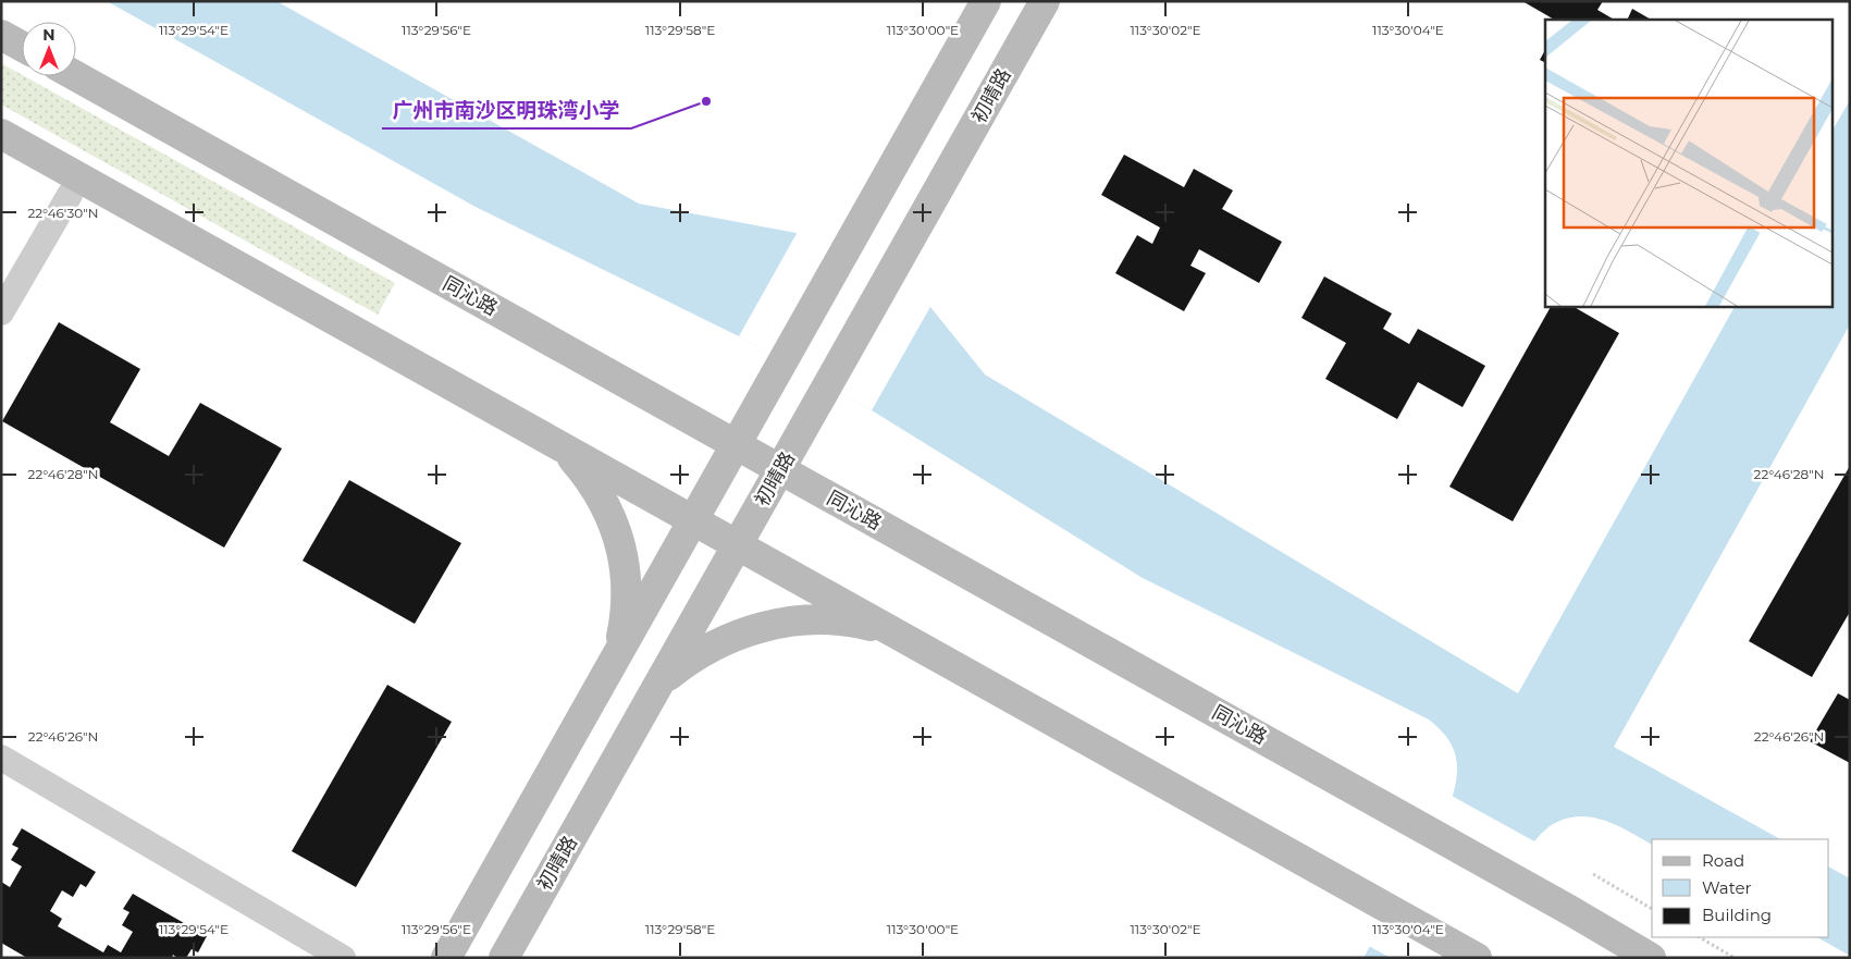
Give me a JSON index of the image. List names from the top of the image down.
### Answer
{
  "streets": {
    "main road": ["初晴路", "同沁路"]
  },
  "crossings": [
    ["初晴路", "同沁路"]
  ],
  "places": ["广州市南沙区明珠湾小学"],
  "legend": ["Road", "Water", "Building"],
  "north": "top",
  "coordinates": [
    "113°29'54\"E",
    "113°29'56\"E",
    "113°29'58\"E",
    "113°30'00\"E",
    "113°30'02\"E",
    "113°30'04\"E",
    "22°46'30\"N",
    "22°46'28\"N",
    "22°46'26\"N"
  ]
}
